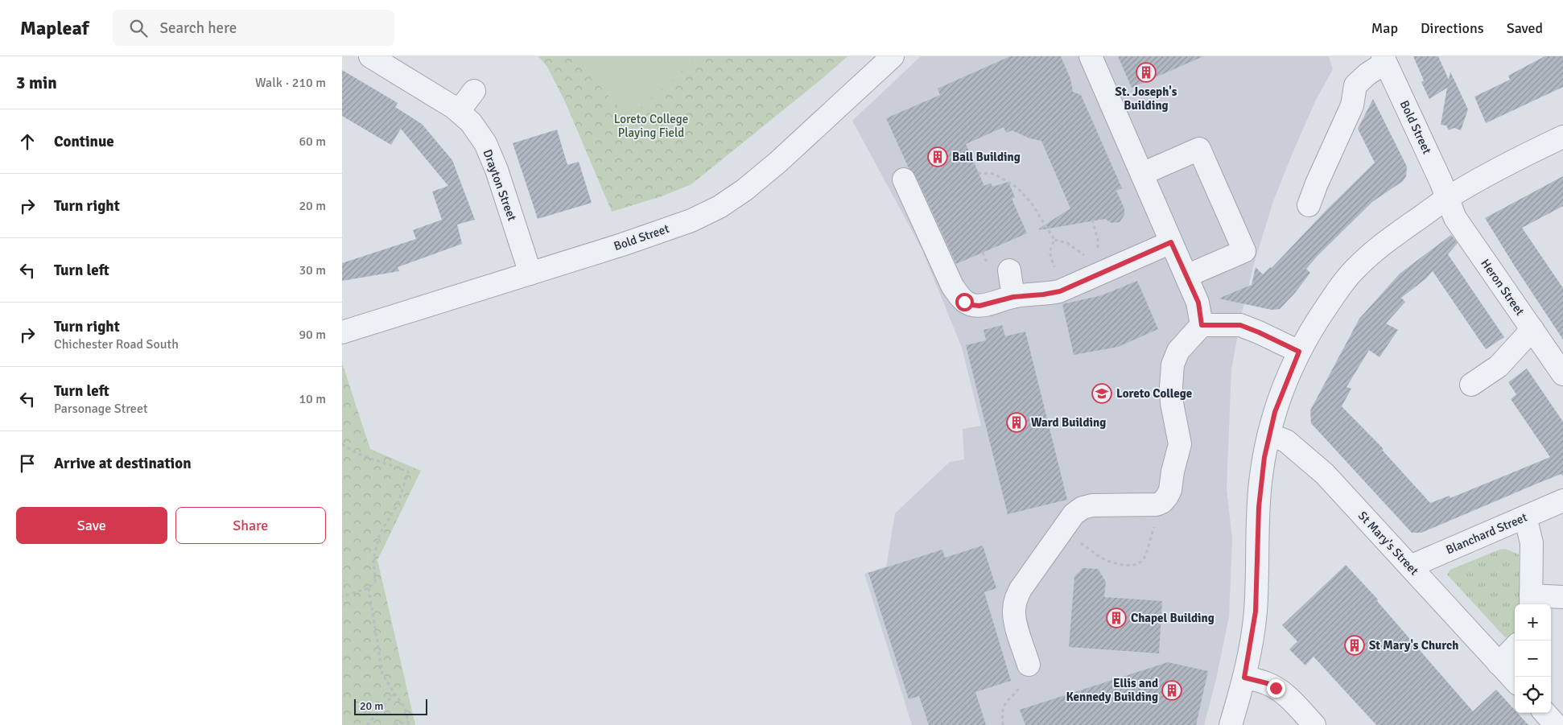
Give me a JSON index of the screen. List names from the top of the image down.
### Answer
{
  "streets": {
    "street": [
      "Bold Street",
      "Drayton Street",
      "Heron Street",
      "Blanchard Street",
      "St Mary's Street"
    ]
  },
  "crossings": [
    ["Bold Street", "Drayton Street"],
    ["Bold Street", "Heron Street"],
    ["Blanchard Street", "St Mary's Street"]
  ],
  "parks": ["Loreto College Playing Field"],
  "places": {
    "building": [
      "St. Joseph's Building",
      "Ball Building",
      "Ward Building",
      "Chapel Building",
      "St Mary's Church",
      "Ellis and Kennedy Building"
    ],
    "school or university": ["Loreto College"]
  },
  "scale_bar": "20 m",
  "page": {
    "header": "Mapleaf",
    "search": "Search here",
    "nav": ["Map", "Directions", "Saved"],
    "heading": ["3 min", "Walk · 210 m"],
    "list": [
      ["Continue", "60 m"],
      ["Turn right", "20 m"],
      ["Turn left", "30 m"],
      ["Turn right", "Chichester Road South", "90 m"],
      ["Turn left", "Parsonage Street", "10 m"],
      "Arrive at destination"
    ],
    "buttons": ["Save", "Share"],
    "map_buttons": ["+", "−"],
    "scale": "20 m"
  }
}
